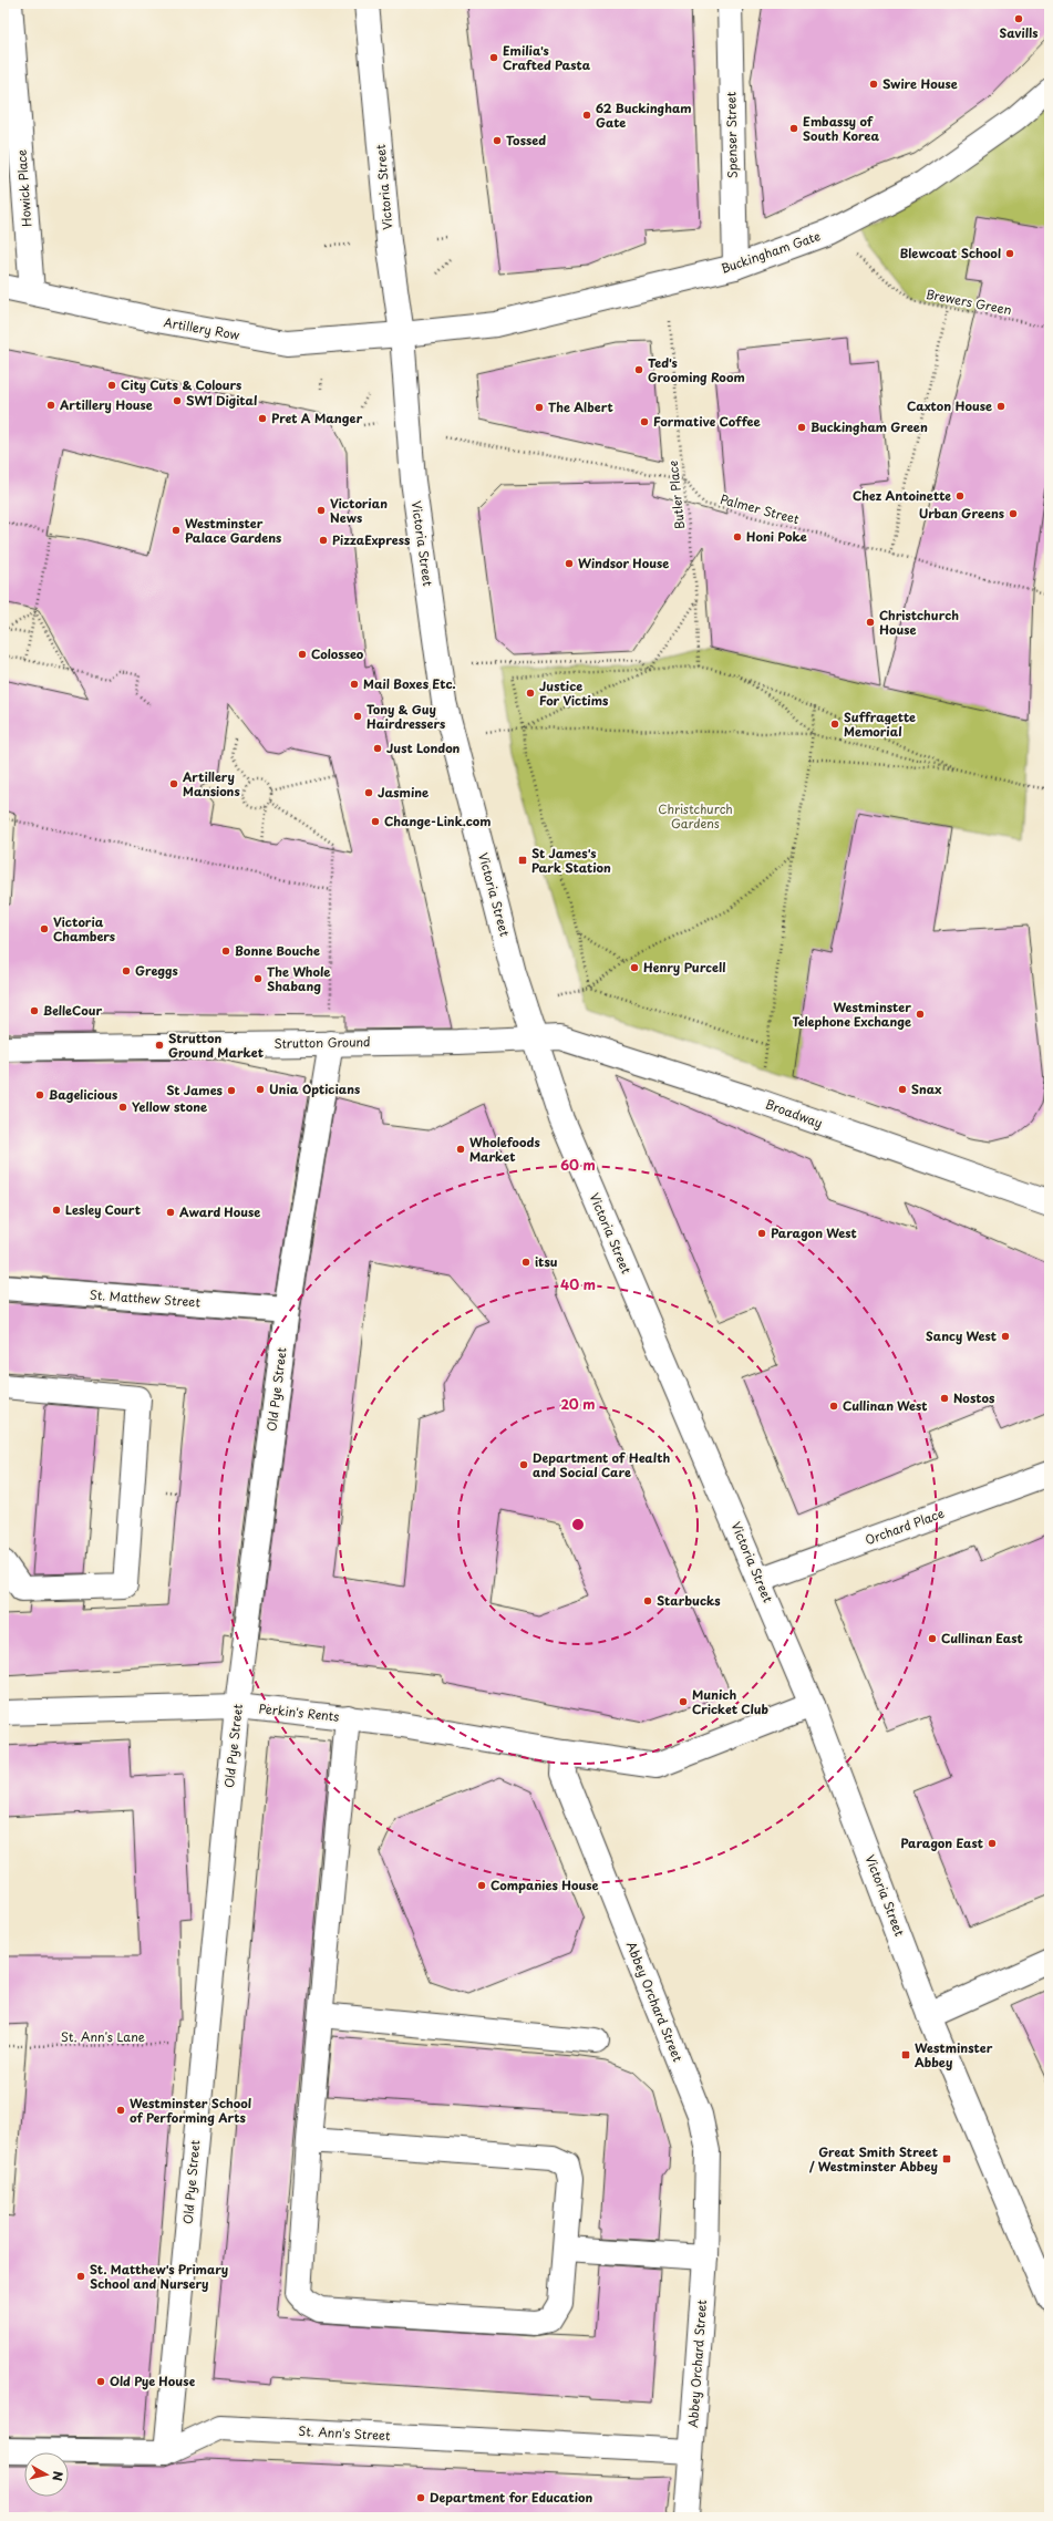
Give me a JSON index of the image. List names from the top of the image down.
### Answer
{
  "streets": {
    "street": [
      "Spenser Street",
      "Victoria Street",
      "Howick Place",
      "Buckingham Gate",
      "Artillery Row",
      "Strutton Ground",
      "Broadway",
      "St. Matthew Street",
      "Old Pye Street",
      "Orchard Place",
      "Perkin's Rents",
      "Abbey Orchard Street",
      "St. Ann's Street"
    ],
    "path": [
      "Brewers Green",
      "Butler Place",
      "Palmer Street",
      "St. Ann's Lane"
    ]
  },
  "crossings": [
    ["Spenser Street", "Buckingham Gate"],
    ["Victoria Street", "Buckingham Gate"],
    ["Victoria Street", "Artillery Row"],
    ["Victoria Street", "Strutton Ground"],
    ["Victoria Street", "Broadway"],
    ["Victoria Street", "Orchard Place"],
    ["Howick Place", "Artillery Row"],
    ["Buckingham Gate", "Artillery Row"],
    ["Butler Place", "Palmer Street"],
    ["Strutton Ground", "Broadway"],
    ["Strutton Ground", "Old Pye Street"],
    ["St. Matthew Street", "Old Pye Street"],
    ["Old Pye Street", "Perkin's Rents"],
    ["Old Pye Street", "St. Ann's Lane"],
    ["Old Pye Street", "St. Ann's Street"],
    ["Perkin's Rents", "Abbey Orchard Street"],
    ["Abbey Orchard Street", "St. Ann's Street"]
  ],
  "parks": ["Christchurch Gardens"],
  "places": {
    "other": [
      "Savills",
      "Emilia's Crafted Pasta",
      "Swire House",
      "62 Buckingham Gate",
      "Embassy of South Korea",
      "Tossed",
      "Blewcoat School",
      "Ted's Grooming Room",
      "City Cuts & Colours",
      "SW1 Digital",
      "Artillery House",
      "Caxton House",
      "The Albert",
      "Pret A Manger",
      "Formative Coffee",
      "Buckingham Green",
      "Chez Antoinette",
      "Victorian News",
      "Urban Greens",
      "Westminster Palace Gardens",
      "Honi Poke",
      "PizzaExpress",
      "Windsor House",
      "Christchurch House",
      "Colosseo",
      "Mail Boxes Etc.",
      "Justice For Victims",
      "Tony & Guy Hairdressers",
      "Suffragette Memorial",
      "Just London",
      "Artillery Mansions",
      "Jasmine",
      "Change-Link.com",
      "Victoria Chambers",
      "Bonne Bouche",
      "Henry Purcell",
      "Greggs",
      "The Whole Shabang",
      "BelleCour",
      "Westminster Telephone Exchange",
      "Strutton Ground Market",
      "Unia Opticians",
      "Snax",
      "St James",
      "Bagelicious",
      "Yellow stone",
      "Wholefoods Market",
      "Lesley Court",
      "Award House",
      "Paragon West",
      "itsu",
      "Sancy West",
      "Nostos",
      "Cullinan West",
      "Department of Health and Social Care",
      "Starbucks",
      "Cullinan East",
      "Munich Cricket Club",
      "Paragon East",
      "Companies House",
      "Westminster School of Performing Arts",
      "St. Matthew's Primary School and Nursery",
      "Old Pye House",
      "Department for Education"
    ],
    "transit": ["St James's Park Station", "Westminster Abbey", "Great Smith Street / Westminster Abbey"]
  },
  "north": "right",
  "rings": ["60 m", "40 m", "20 m"]
}
